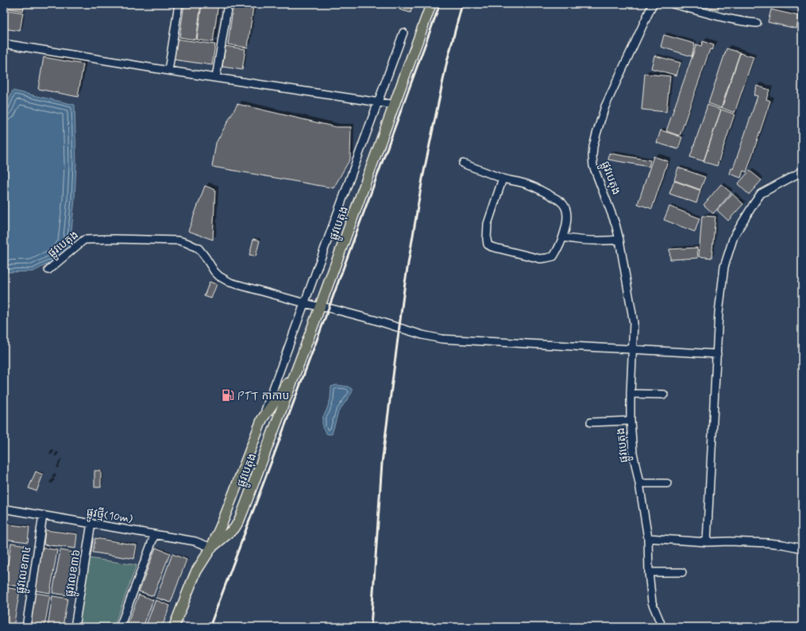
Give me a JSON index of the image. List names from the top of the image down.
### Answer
{
  "streets": {
    "main road": ["ផ្លូវបេតុង"],
    "street": ["ផ្លូវថ្មី(10m)", "ផ្លូវលេខ៣៤", "ផ្លូវលេខ៣៦"]
  },
  "crossings": [
    ["ផ្លូវបេតុង", "ផ្លូវថ្មី(10m)"],
    ["ផ្លូវថ្មី(10m)", "ផ្លូវលេខ៣៤"],
    ["ផ្លូវថ្មី(10m)", "ផ្លូវលេខ៣៦"]
  ],
  "places": {
    "fuel station": ["PTT កាកាប"]
  }
}
